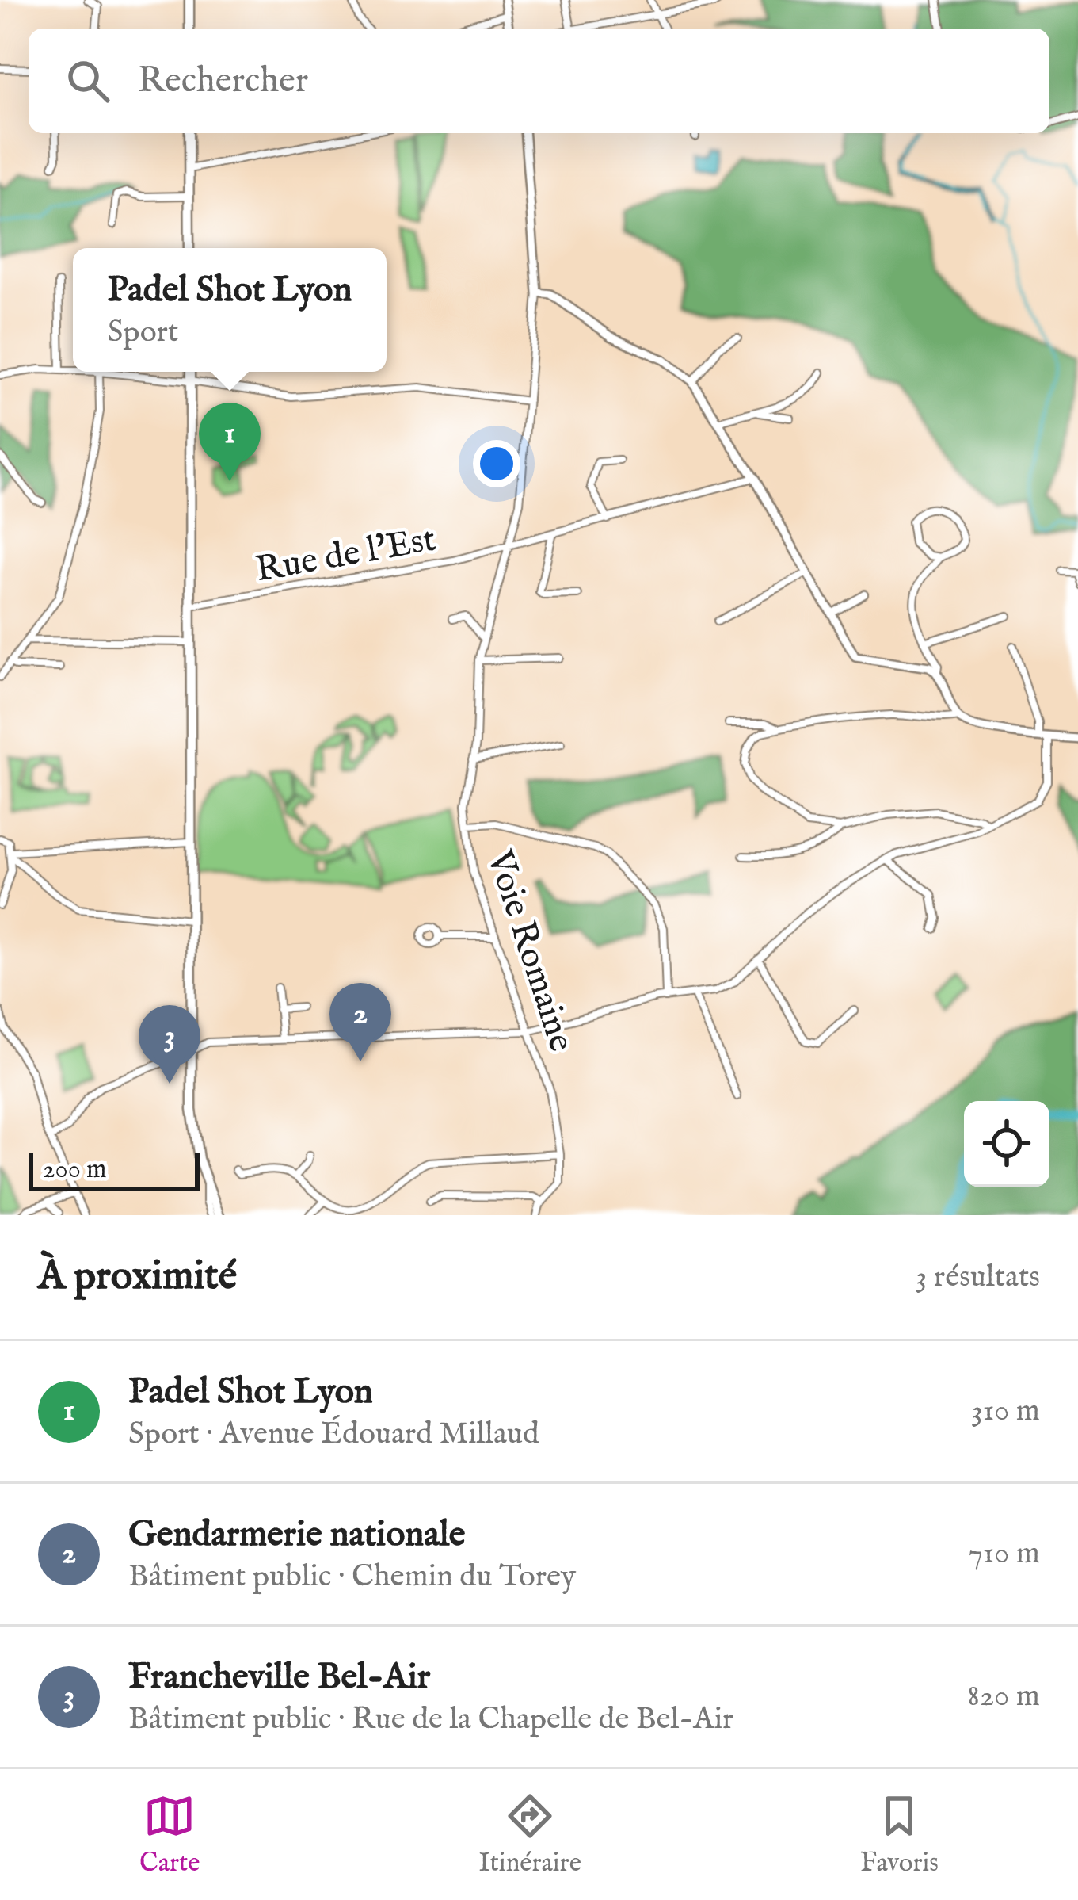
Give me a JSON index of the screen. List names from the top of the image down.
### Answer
{
  "streets": {
    "street": ["Rue de l'Est", "Voie Romaine"]
  },
  "crossings": [
    ["Rue de l'Est", "Voie Romaine"]
  ],
  "scale_bar": "200 m",
  "page": {
    "search": "Rechercher",
    "popup": ["Padel Shot Lyon", "Sport"],
    "pins": ["1", "2", "3"],
    "scale": "200 m",
    "heading": ["À proximité", "3 résultats"],
    "list": [
      {
        "mark": "1",
        "name": "Padel Shot Lyon",
        "note": "Sport · Avenue Édouard Millaud",
        "value": "310 m"
      },
      {
        "mark": "2",
        "name": "Gendarmerie nationale",
        "note": "Bâtiment public · Chemin du Torey",
        "value": "710 m"
      },
      {
        "mark": "3",
        "name": "Francheville Bel-Air",
        "note": "Bâtiment public · Rue de la Chapelle de Bel-Air",
        "value": "820 m"
      }
    ],
    "nav": ["Carte", "Itinéraire", "Favoris"]
  }
}
